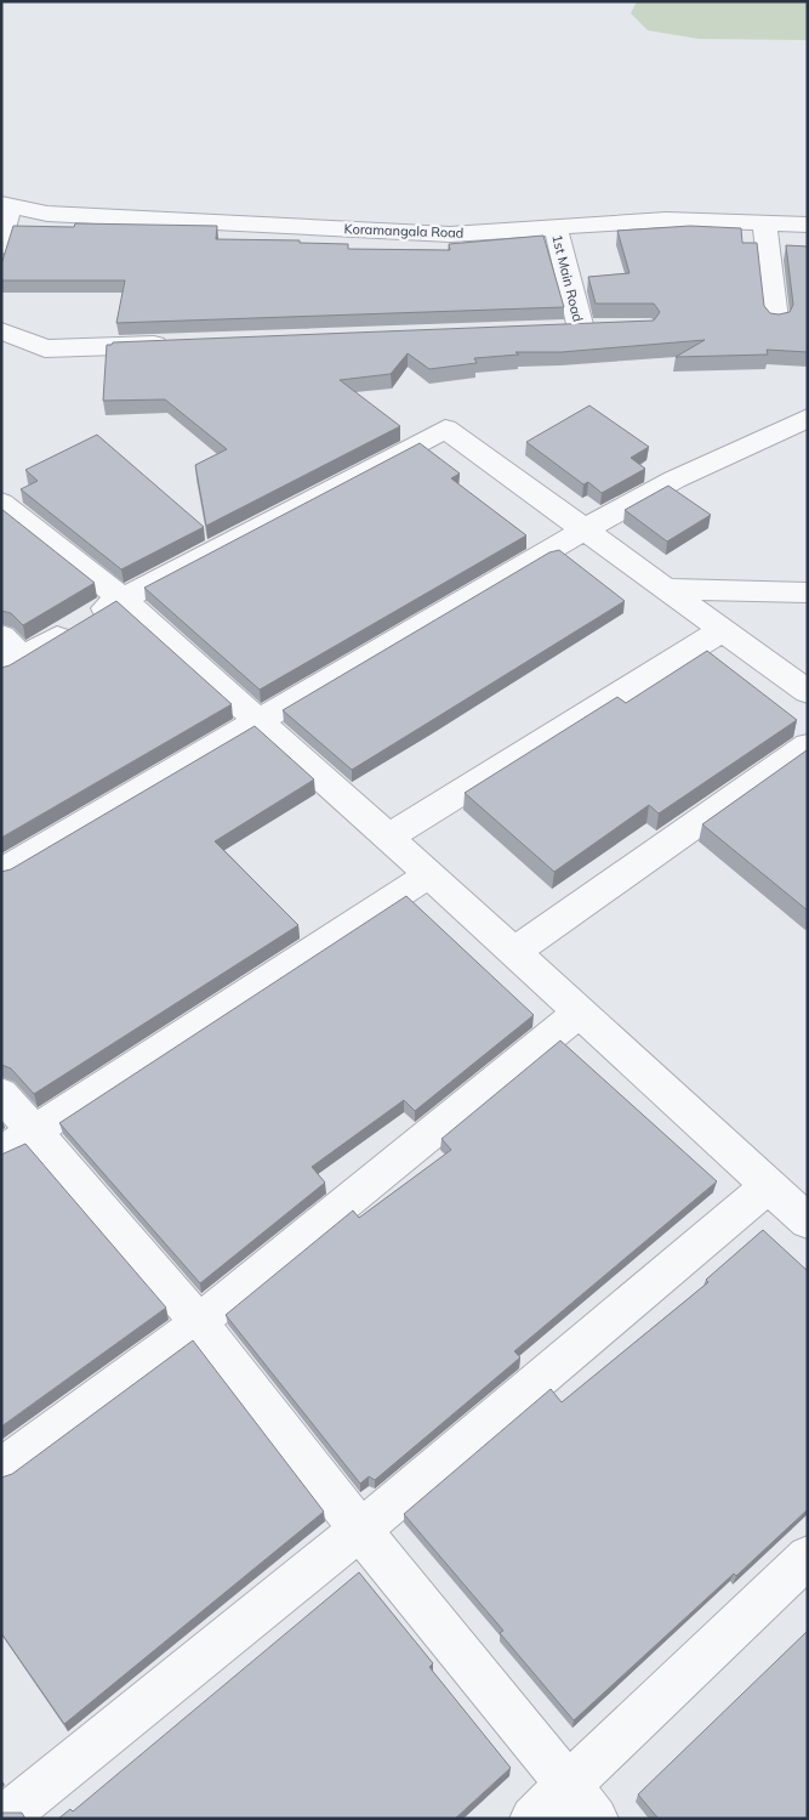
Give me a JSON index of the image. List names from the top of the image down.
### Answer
{
  "streets": {
    "street": ["Koramangala Road", "1st Main Road"]
  },
  "crossings": [
    ["Koramangala Road", "1st Main Road"]
  ]
}
